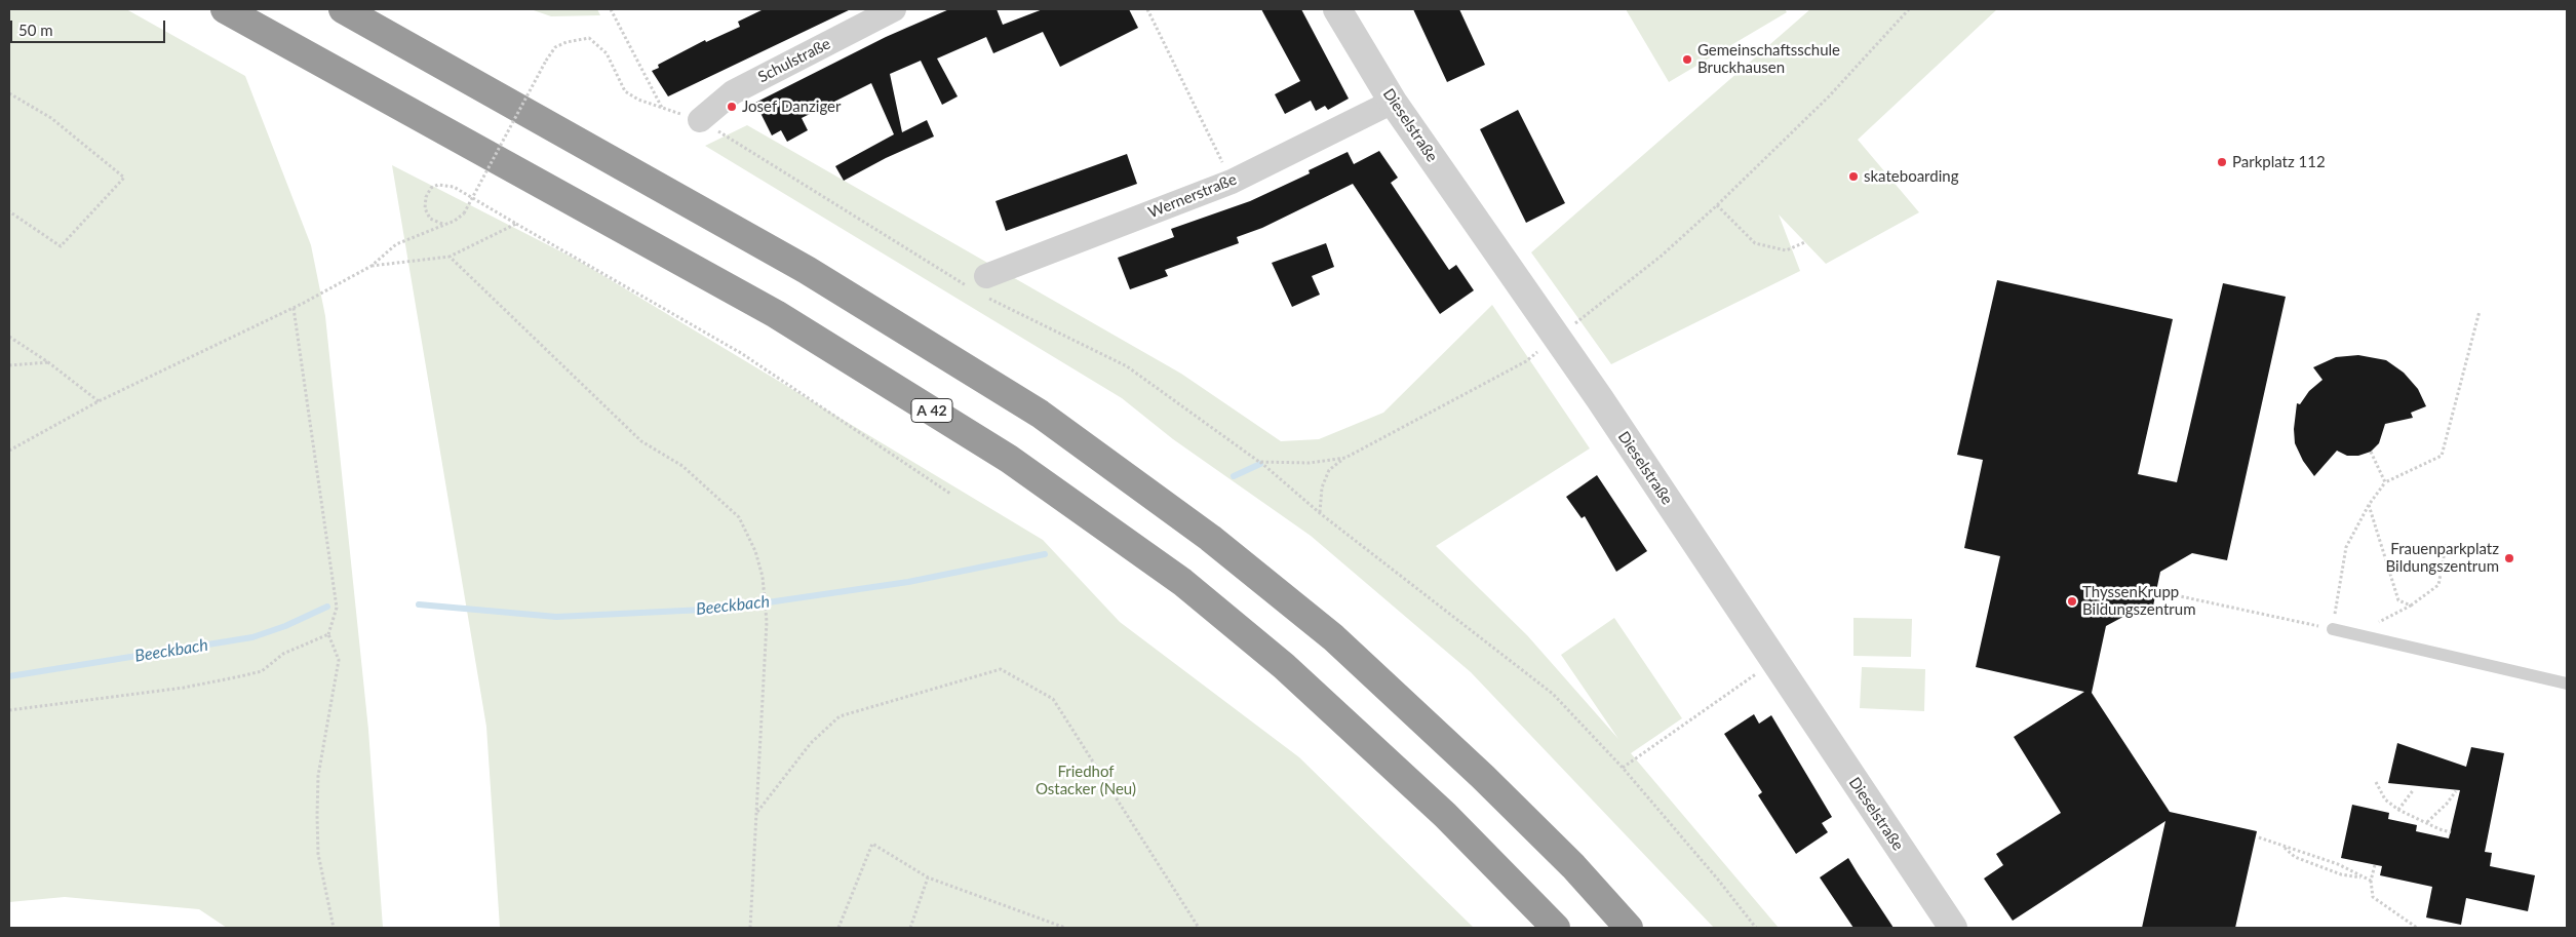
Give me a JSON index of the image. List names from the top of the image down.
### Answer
{
  "streets": {
    "highway": ["A 42"],
    "street": ["Schulstraße", "Dieselstraße", "Wernerstraße"]
  },
  "crossings": [
    ["Dieselstraße", "Wernerstraße"]
  ],
  "water": ["Beeckbach"],
  "parks": ["Friedhof Ostacker (Neu)"],
  "places": [
    "Gemeinschaftsschule Bruckhausen",
    "Josef Danziger",
    "Parkplatz 112",
    "skateboarding",
    "Frauenparkplatz Bildungszentrum",
    "ThyssenKrupp Bildungszentrum"
  ],
  "scale_bar": "50 m"
}
